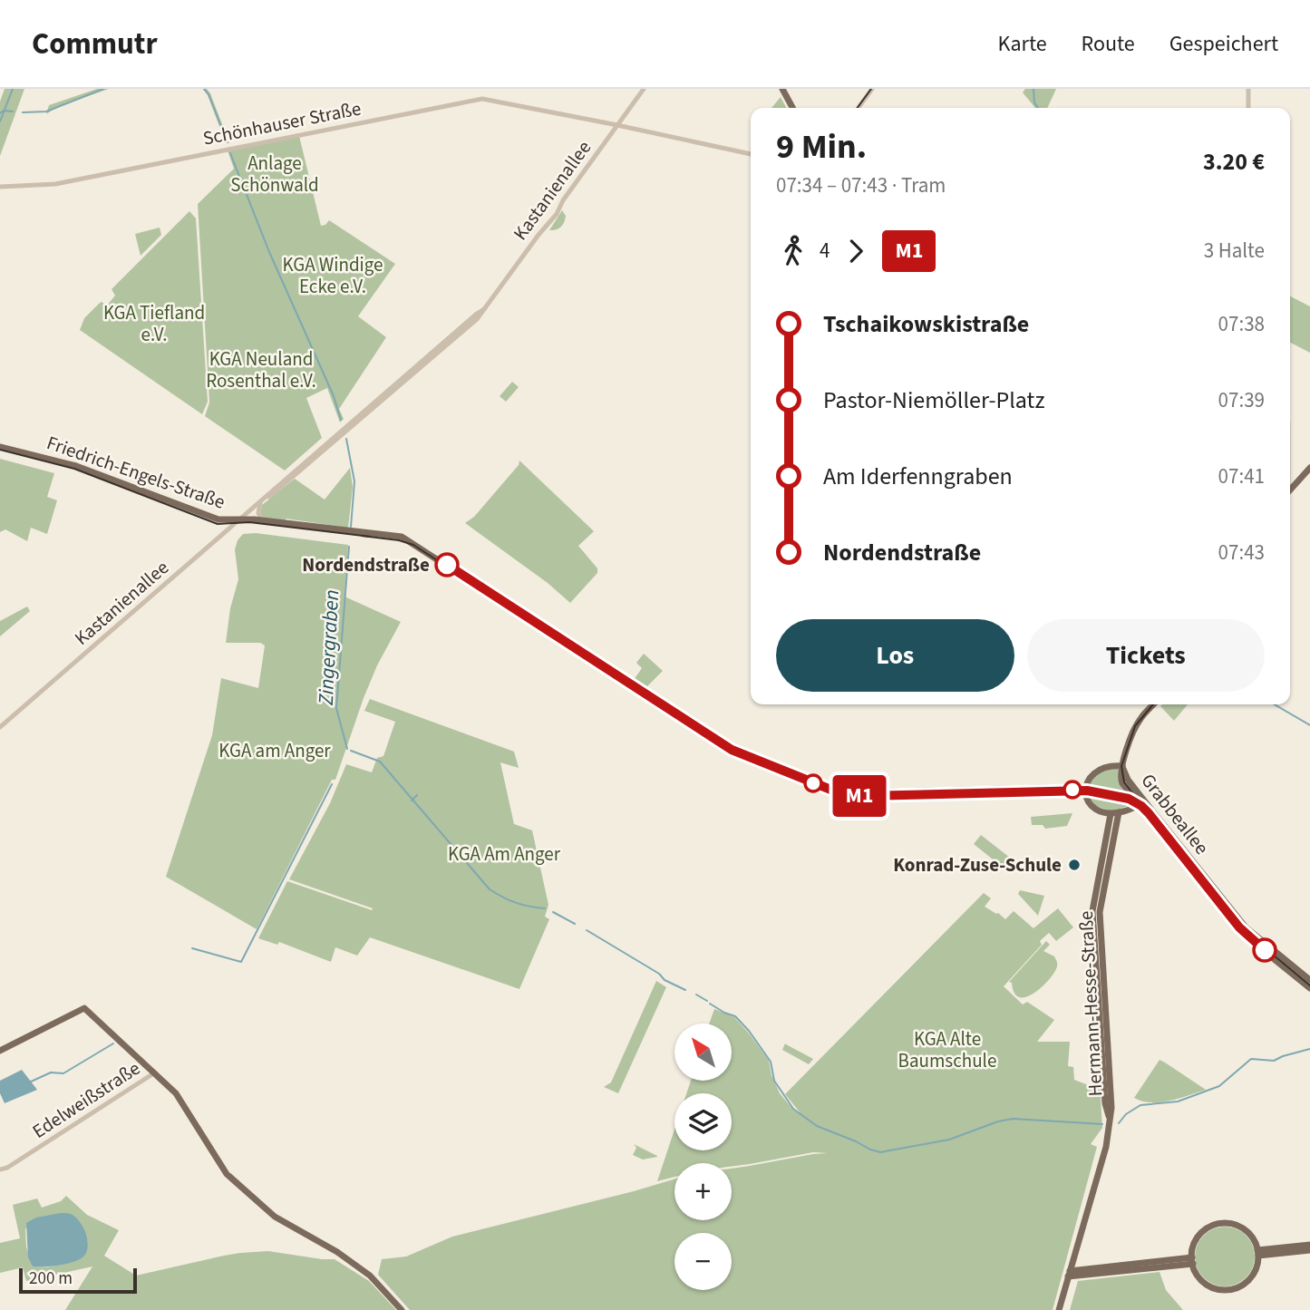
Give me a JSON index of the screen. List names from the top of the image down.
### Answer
{
  "streets": {
    "main road": ["Friedrich-Engels-Straße", "Grabbeallee", "Hermann-Hesse-Straße"],
    "street": ["Schönhauser Straße", "Kastanienallee", "Edelweißstraße"]
  },
  "crossings": [
    ["Schönhauser Straße", "Kastanienallee"],
    ["Kastanienallee", "Friedrich-Engels-Straße"]
  ],
  "water": ["Zingergraben"],
  "parks": [
    "Anlage Schönwald",
    "KGA Windige Ecke e.V.",
    "KGA Tiefland e.V.",
    "KGA Neuland Rosenthal e.V.",
    "KGA am Anger",
    "KGA Am Anger",
    "KGA Alte Baumschule"
  ],
  "places": ["Nordendstraße", "Konrad-Zuse-Schule"],
  "lines": ["tram line M1"],
  "scale_bar": "200 m",
  "north": "top left",
  "page": {
    "header": "Commutr",
    "nav": ["Karte", "Route", "Gespeichert"],
    "on_map": "M1",
    "heading": ["9 Min.", "07:34 – 07:43 · Tram", "3.20 €"],
    "legs": ["4", "M1", "3 Halte"],
    "list": [
      {
        "name": "Tschaikowskistraße",
        "value": "07:38"
      },
      {
        "name": "Pastor-Niemöller-Platz",
        "value": "07:39"
      },
      {
        "name": "Am Iderfenngraben",
        "value": "07:41"
      },
      {
        "name": "Nordendstraße",
        "value": "07:43"
      }
    ],
    "buttons": ["Los", "Tickets"],
    "map_buttons": ["+", "−"],
    "scale": "200 m"
  }
}
